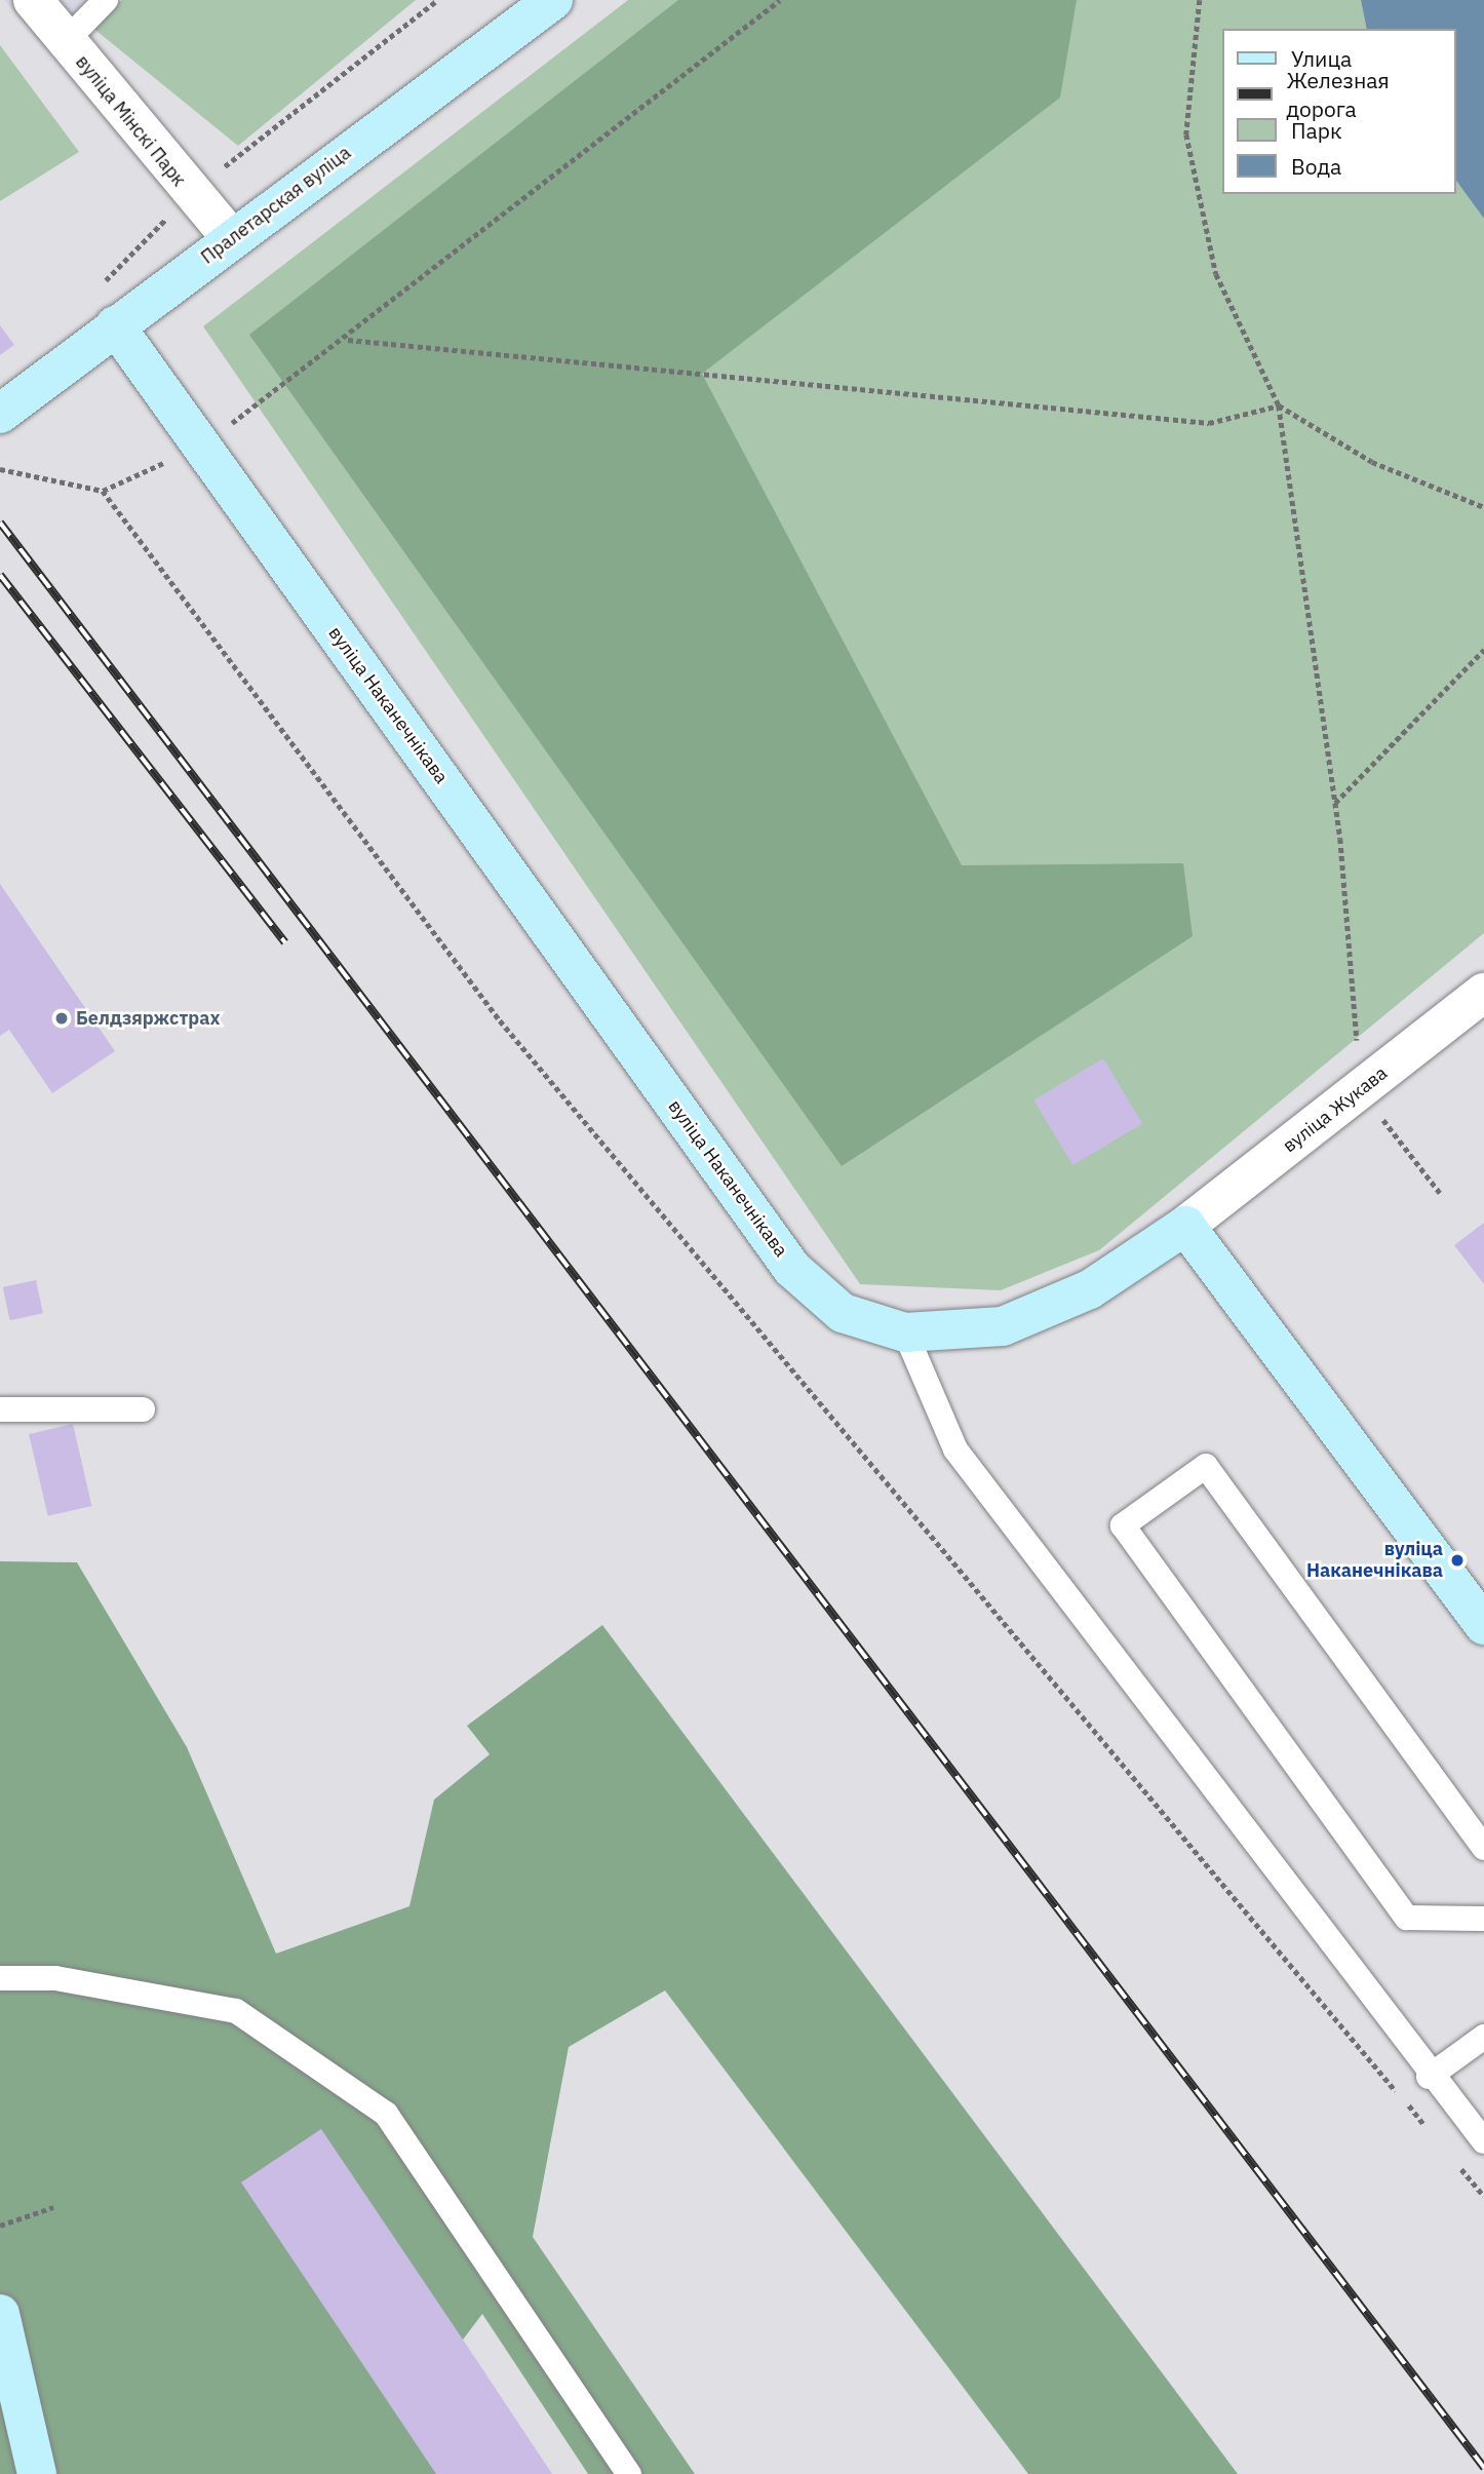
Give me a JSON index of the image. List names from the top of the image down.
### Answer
{
  "streets": {
    "main road": ["Пралетарская вуліца", "вуліца Наканечнікава"],
    "street": ["вуліца Мінскі Парк", "вуліца Жукава"]
  },
  "crossings": [
    ["вуліца Мінскі Парк", "Пралетарская вуліца"],
    ["Пралетарская вуліца", "вуліца Наканечнікава"],
    ["вуліца Наканечнікава", "вуліца Жукава"]
  ],
  "places": ["Белдзяржстрах", "вуліца Наканечнікава"],
  "legend": [
    "Улица",
    "Железная дорога",
    "Парк",
    "Вода"
  ]
}
